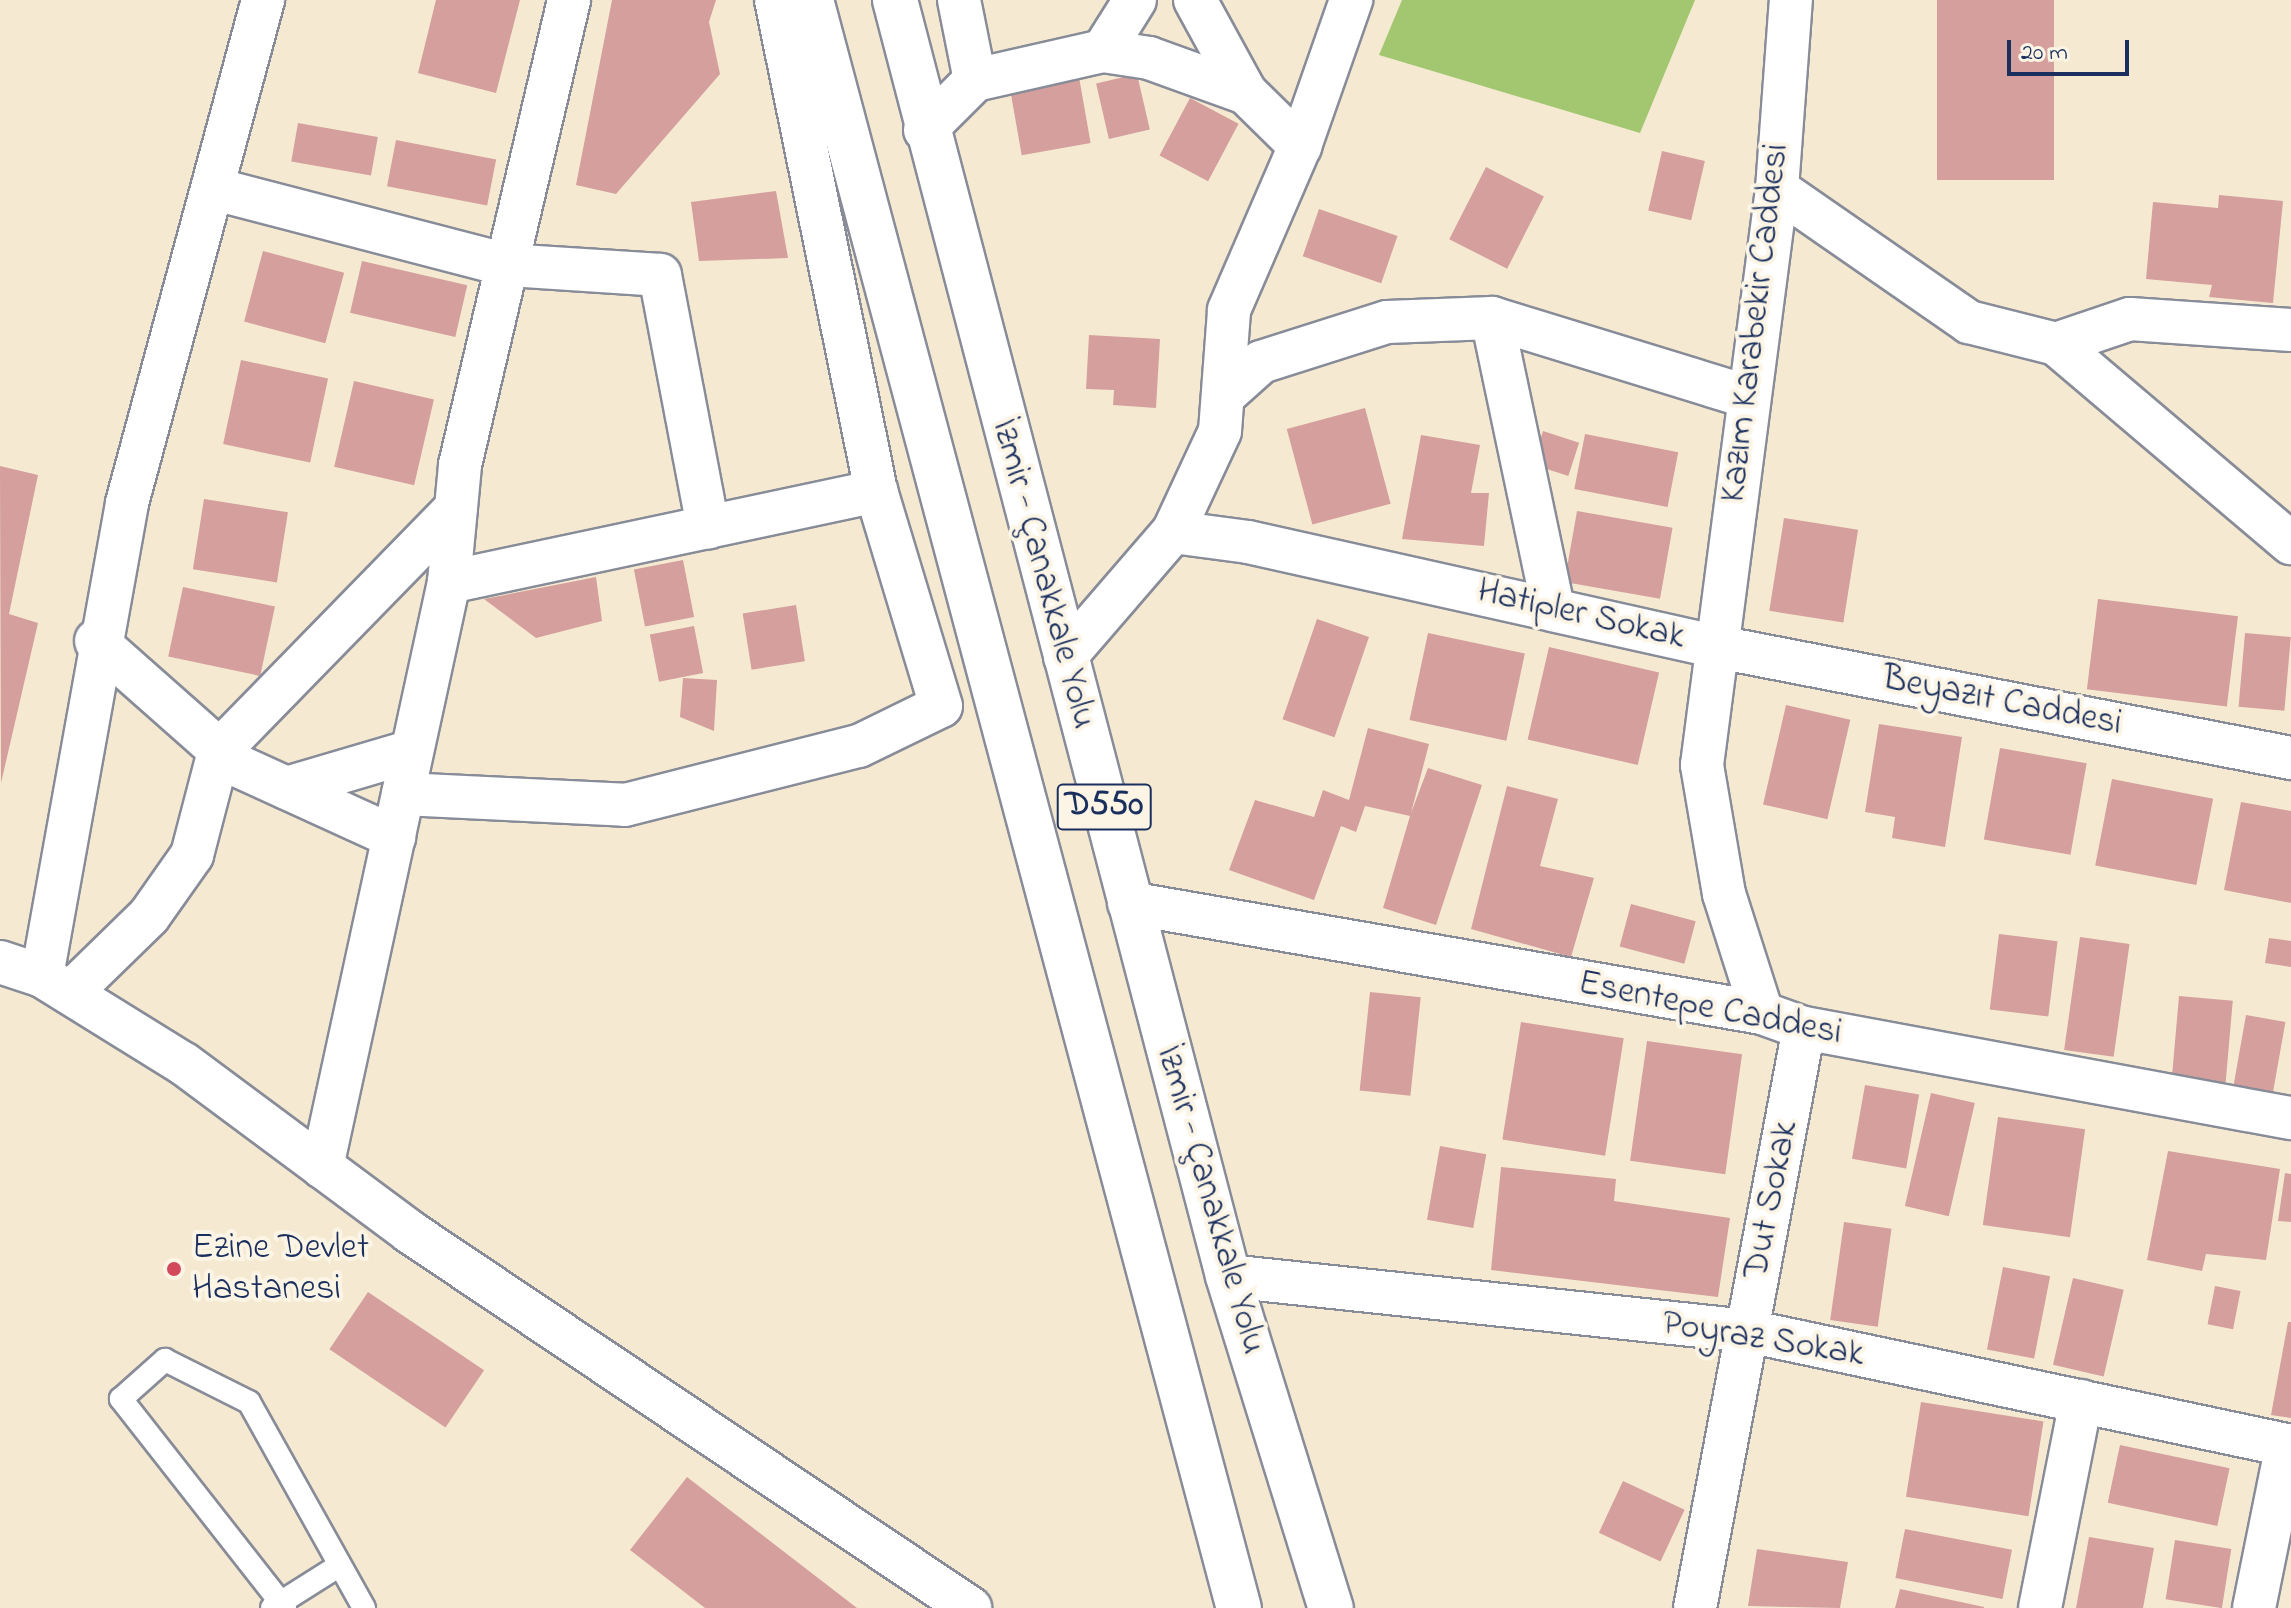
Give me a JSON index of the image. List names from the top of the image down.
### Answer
{
  "streets": {
    "highway": ["İzmir - Çanakkale Yolu", "D550"],
    "street": [
      "Kazım Karabekir Caddesi",
      "Hatipler Sokak",
      "Beyazıt Caddesi",
      "Esentepe Caddesi",
      "Dut Sokak",
      "Poyraz Sokak"
    ]
  },
  "crossings": [
    ["Kazım Karabekir Caddesi", "Hatipler Sokak"],
    ["Kazım Karabekir Caddesi", "Beyazıt Caddesi"],
    ["İzmir - Çanakkale Yolu", "Esentepe Caddesi"],
    ["İzmir - Çanakkale Yolu", "Poyraz Sokak"],
    ["Hatipler Sokak", "Beyazıt Caddesi"],
    ["Hatipler Sokak", "Esentepe Caddesi"],
    ["Esentepe Caddesi", "Dut Sokak"],
    ["Dut Sokak", "Poyraz Sokak"]
  ],
  "places": ["Ezine Devlet Hastanesi"],
  "scale_bar": "20 m"
}
